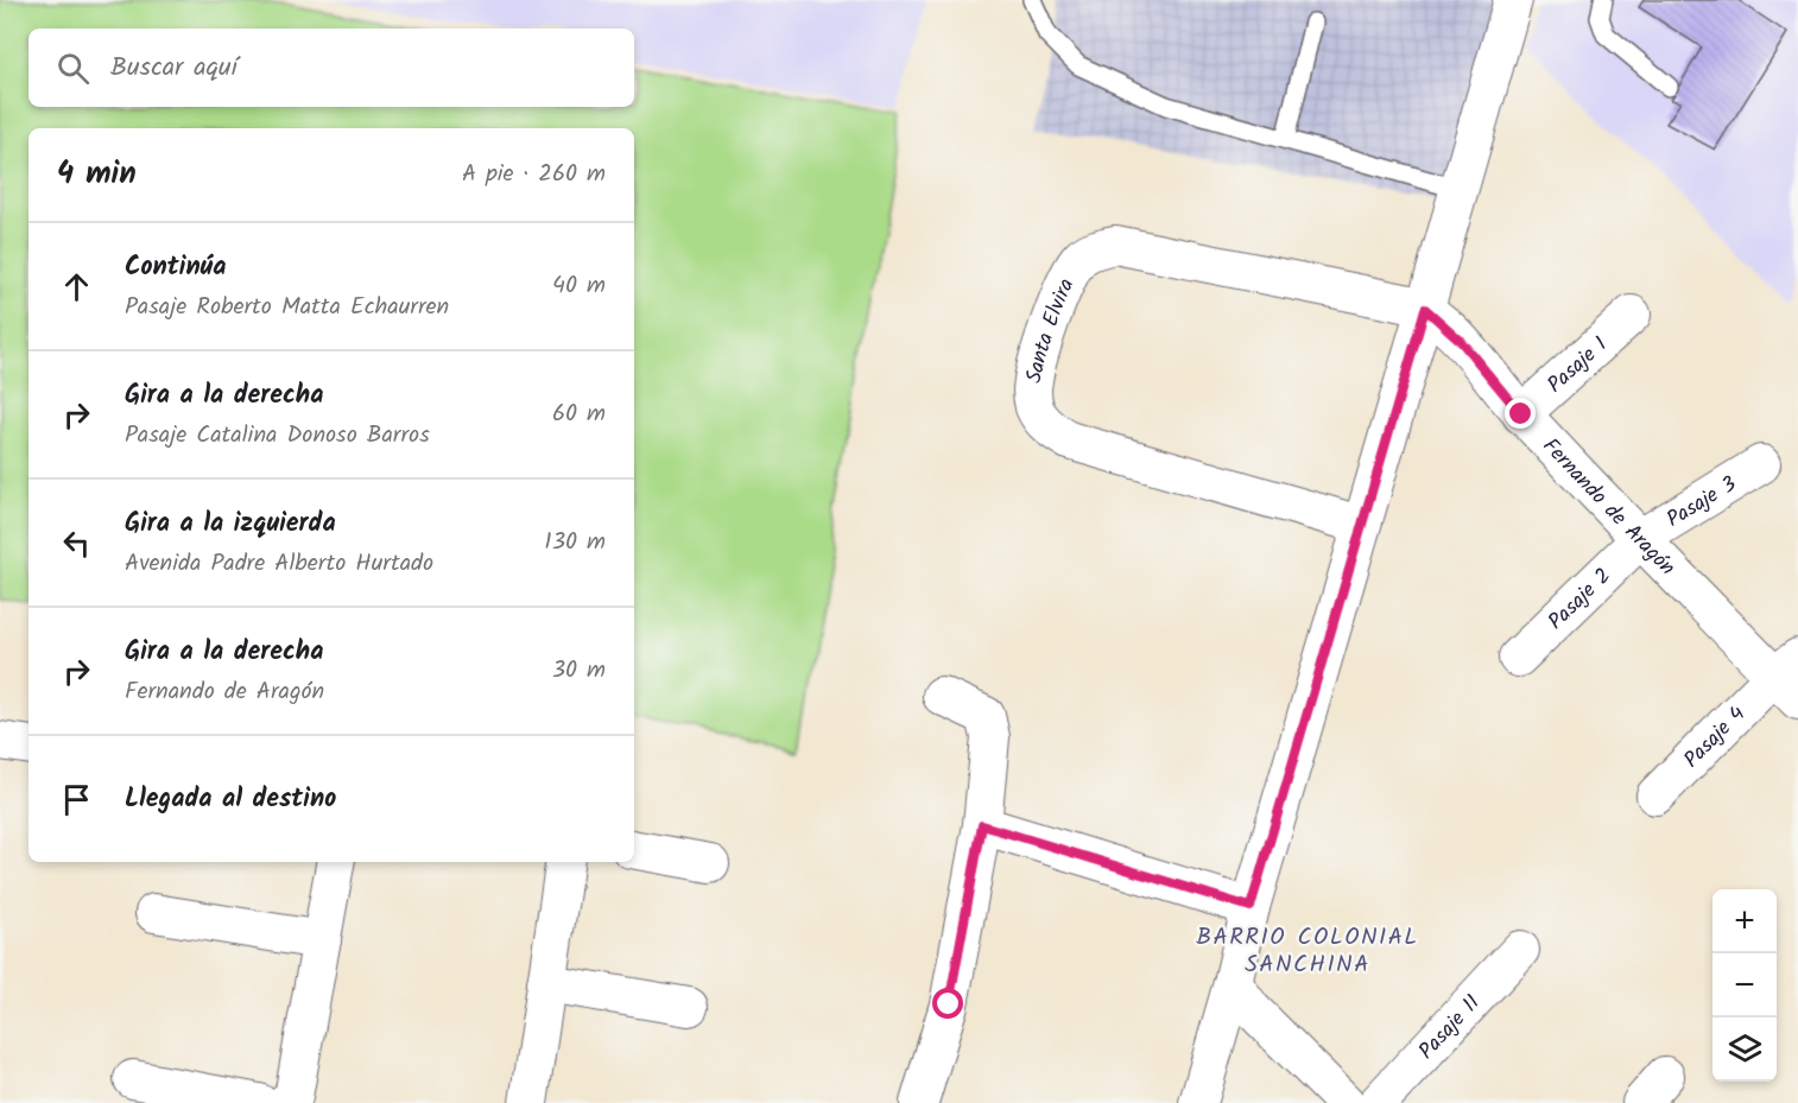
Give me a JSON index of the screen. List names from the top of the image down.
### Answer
{
  "streets": {
    "street": [
      "Santa Elvira",
      "Pasaje 1",
      "Pasaje 3",
      "Fernando de Aragón",
      "Pasaje 2",
      "Pasaje 4",
      "Pasaje 11"
    ]
  },
  "crossings": [
    ["Santa Elvira", "Fernando de Aragón"],
    ["Pasaje 1", "Fernando de Aragón"],
    ["Pasaje 3", "Fernando de Aragón"],
    ["Pasaje 3", "Pasaje 2"],
    ["Fernando de Aragón", "Pasaje 2"],
    ["Fernando de Aragón", "Pasaje 4"]
  ],
  "districts": ["BARRIO COLONIAL SANCHINA"],
  "page": {
    "search": "Buscar aquí",
    "heading": ["4 min", "A pie · 260 m"],
    "list": [
      ["Continúa", "Pasaje Roberto Matta Echaurren", "40 m"],
      ["Gira a la derecha", "Pasaje Catalina Donoso Barros", "60 m"],
      ["Gira a la izquierda", "Avenida Padre Alberto Hurtado", "130 m"],
      ["Gira a la derecha", "Fernando de Aragón", "30 m"],
      "Llegada al destino"
    ],
    "map_buttons": ["+", "−"]
  }
}
